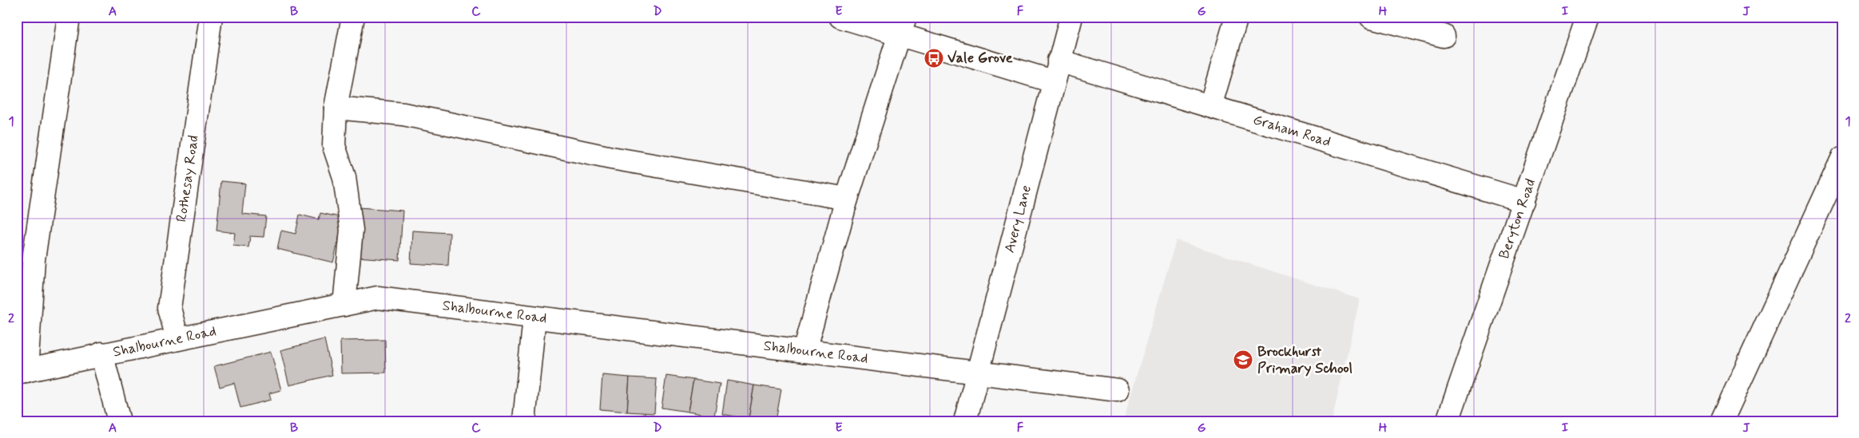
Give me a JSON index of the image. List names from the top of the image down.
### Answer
{
  "streets": {
    "street": [
      "Graham Road",
      "Rothesay Road",
      "Avery Lane",
      "Beryton Road",
      "Shalbourne Road"
    ]
  },
  "crossings": [
    ["Graham Road", "Avery Lane"],
    ["Graham Road", "Beryton Road"],
    ["Rothesay Road", "Shalbourne Road"],
    ["Avery Lane", "Shalbourne Road"]
  ],
  "places": {
    "bus stop": ["Vale Grove"],
    "school or university": ["Brockhurst Primary School"]
  },
  "grid": {
    "columns": [
      "A",
      "B",
      "C",
      "D",
      "E",
      "F",
      "G",
      "H",
      "I",
      "J"
    ],
    "rows": ["1", "2"]
  }
}
